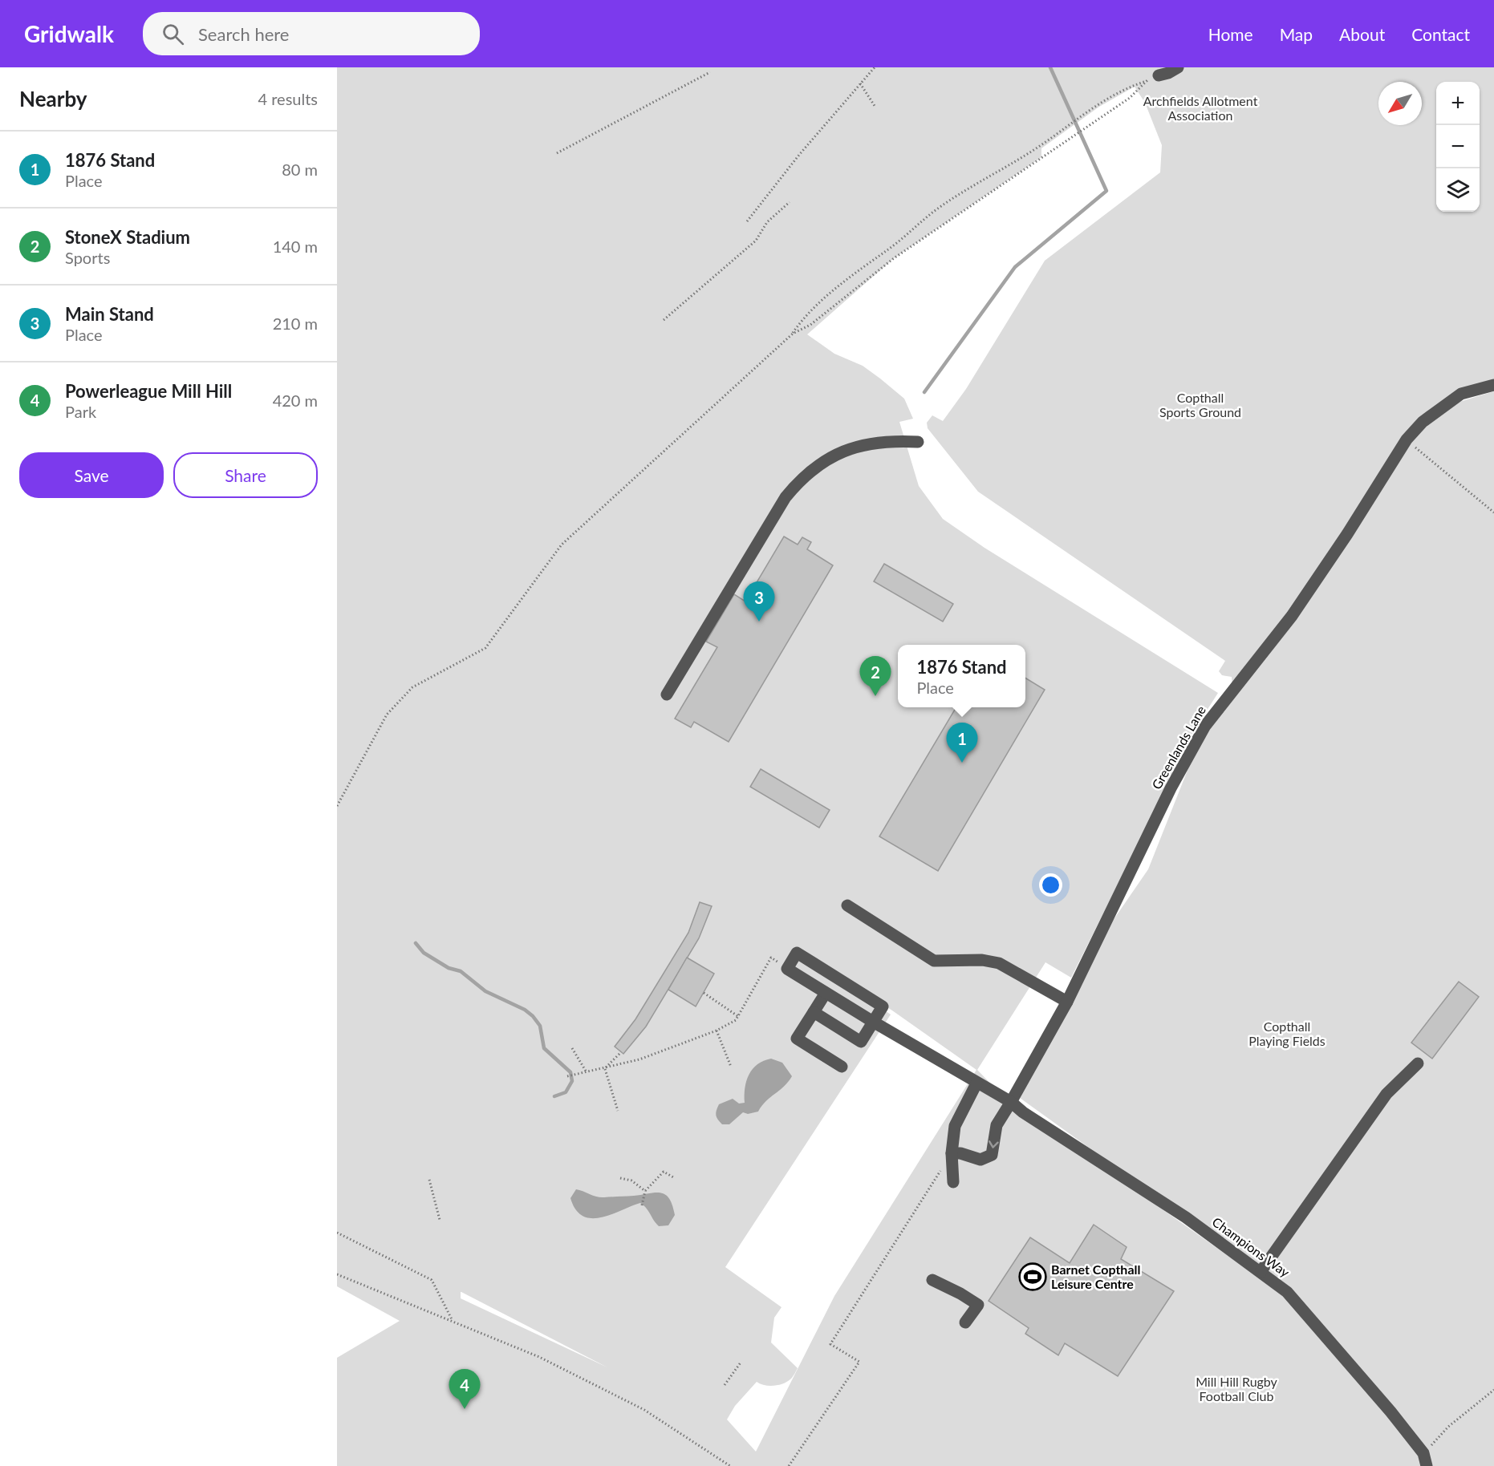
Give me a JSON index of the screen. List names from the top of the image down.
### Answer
{
  "streets": {
    "street": ["Greenlands Lane", "Champions Way"]
  },
  "crossings": [
    ["Greenlands Lane", "Champions Way"]
  ],
  "parks": [
    "Archfields Allotment Association",
    "Copthall Sports Ground",
    "Copthall Playing Fields",
    "Mill Hill Rugby Football Club"
  ],
  "places": {
    "sports": ["Barnet Copthall Leisure Centre"]
  },
  "north": "bottom left",
  "page": {
    "header": "Gridwalk",
    "search": "Search here",
    "nav": [
      "Home",
      "Map",
      "About",
      "Contact"
    ],
    "heading": ["Nearby", "4 results"],
    "map_buttons": ["+", "−"],
    "list": [
      {
        "mark": "1",
        "name": "1876 Stand",
        "note": "Place",
        "value": "80 m"
      },
      {
        "mark": "2",
        "name": "StoneX Stadium",
        "note": "Sports",
        "value": "140 m"
      },
      {
        "mark": "3",
        "name": "Main Stand",
        "note": "Place",
        "value": "210 m"
      },
      {
        "mark": "4",
        "name": "Powerleague Mill Hill",
        "note": "Park",
        "value": "420 m"
      }
    ],
    "buttons": ["Save", "Share"],
    "pins": [
      "3",
      "2",
      "1",
      "4"
    ],
    "popup": ["1876 Stand", "Place"]
  }
}
